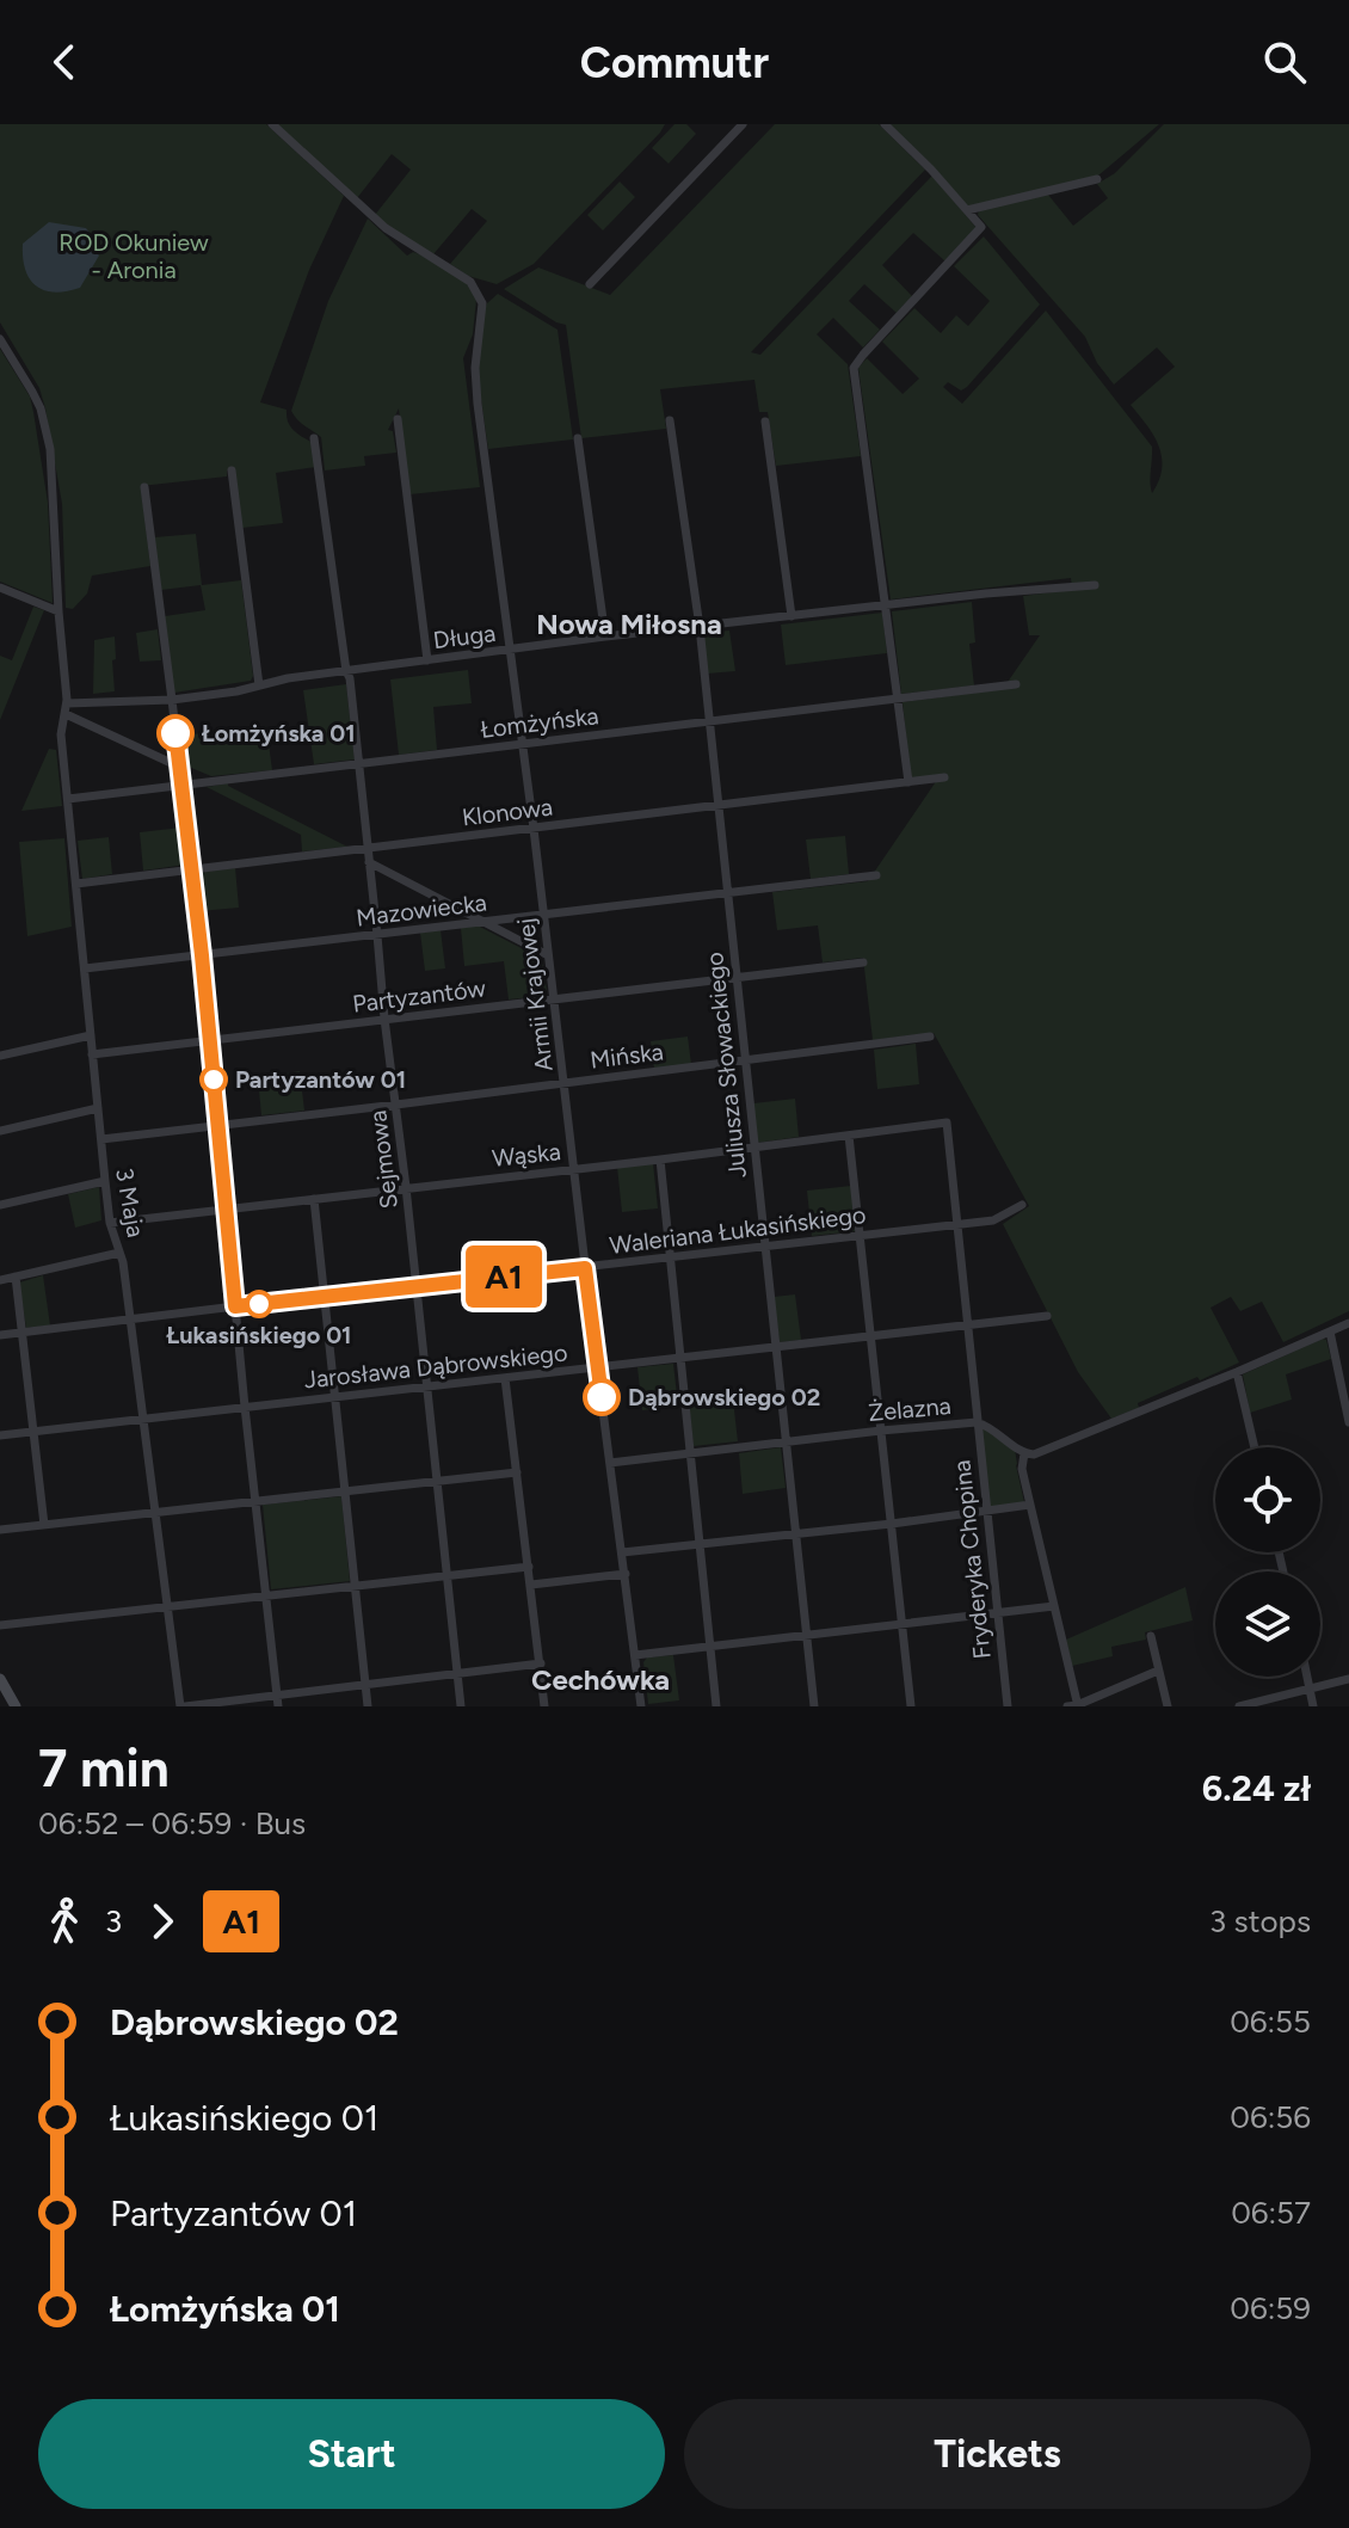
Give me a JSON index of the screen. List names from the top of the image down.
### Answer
{
  "streets": {
    "street": [
      "Długa",
      "Łomżyńska",
      "Klonowa",
      "Mazowiecka",
      "Armii Krajowej",
      "Partyzantów",
      "Mińska",
      "Juliusza Słowackiego",
      "Wąska",
      "Sejmowa",
      "3 Maja",
      "Waleriana Łukasińskiego",
      "Jarosława Dąbrowskiego",
      "Żelazna",
      "Fryderyka Chopina"
    ]
  },
  "crossings": [
    ["Długa", "Armii Krajowej"],
    ["Długa", "Juliusza Słowackiego"],
    ["Długa", "Sejmowa"],
    ["Długa", "3 Maja"],
    ["Łomżyńska", "Armii Krajowej"],
    ["Łomżyńska", "Juliusza Słowackiego"],
    ["Łomżyńska", "Sejmowa"],
    ["Łomżyńska", "3 Maja"],
    ["Klonowa", "Armii Krajowej"],
    ["Klonowa", "Juliusza Słowackiego"],
    ["Klonowa", "Sejmowa"],
    ["Klonowa", "3 Maja"],
    ["Mazowiecka", "Armii Krajowej"],
    ["Mazowiecka", "Juliusza Słowackiego"],
    ["Mazowiecka", "Sejmowa"],
    ["Mazowiecka", "3 Maja"],
    ["Armii Krajowej", "Partyzantów"],
    ["Armii Krajowej", "Mińska"],
    ["Armii Krajowej", "Wąska"],
    ["Armii Krajowej", "Waleriana Łukasińskiego"],
    ["Armii Krajowej", "Jarosława Dąbrowskiego"],
    ["Armii Krajowej", "Żelazna"],
    ["Partyzantów", "Juliusza Słowackiego"],
    ["Partyzantów", "Sejmowa"],
    ["Partyzantów", "3 Maja"],
    ["Mińska", "Juliusza Słowackiego"],
    ["Mińska", "Sejmowa"],
    ["Mińska", "3 Maja"],
    ["Juliusza Słowackiego", "Wąska"],
    ["Juliusza Słowackiego", "Waleriana Łukasińskiego"],
    ["Juliusza Słowackiego", "Jarosława Dąbrowskiego"],
    ["Juliusza Słowackiego", "Żelazna"],
    ["Wąska", "Sejmowa"],
    ["Wąska", "3 Maja"],
    ["Wąska", "Fryderyka Chopina"],
    ["Sejmowa", "Waleriana Łukasińskiego"],
    ["Sejmowa", "Jarosława Dąbrowskiego"],
    ["3 Maja", "Waleriana Łukasińskiego"],
    ["3 Maja", "Jarosława Dąbrowskiego"],
    ["Waleriana Łukasińskiego", "Fryderyka Chopina"],
    ["Jarosława Dąbrowskiego", "Fryderyka Chopina"],
    ["Żelazna", "Fryderyka Chopina"]
  ],
  "districts": ["Nowa Miłosna", "Cechówka"],
  "parks": ["ROD Okuniew - Aronia"],
  "places": [
    "Łomżyńska 01",
    "Partyzantów 01",
    "Łukasińskiego 01",
    "Dąbrowskiego 02"
  ],
  "lines": ["bus line A1"],
  "page": {
    "header": "Commutr",
    "on_map": "A1",
    "heading": ["7 min", "06:52 – 06:59 · Bus", "6.24 zł"],
    "legs": ["3", "A1", "3 stops"],
    "list": [
      {
        "name": "Dąbrowskiego 02",
        "value": "06:55"
      },
      {
        "name": "Łukasińskiego 01",
        "value": "06:56"
      },
      {
        "name": "Partyzantów 01",
        "value": "06:57"
      },
      {
        "name": "Łomżyńska 01",
        "value": "06:59"
      }
    ],
    "buttons": ["Start", "Tickets"]
  }
}
